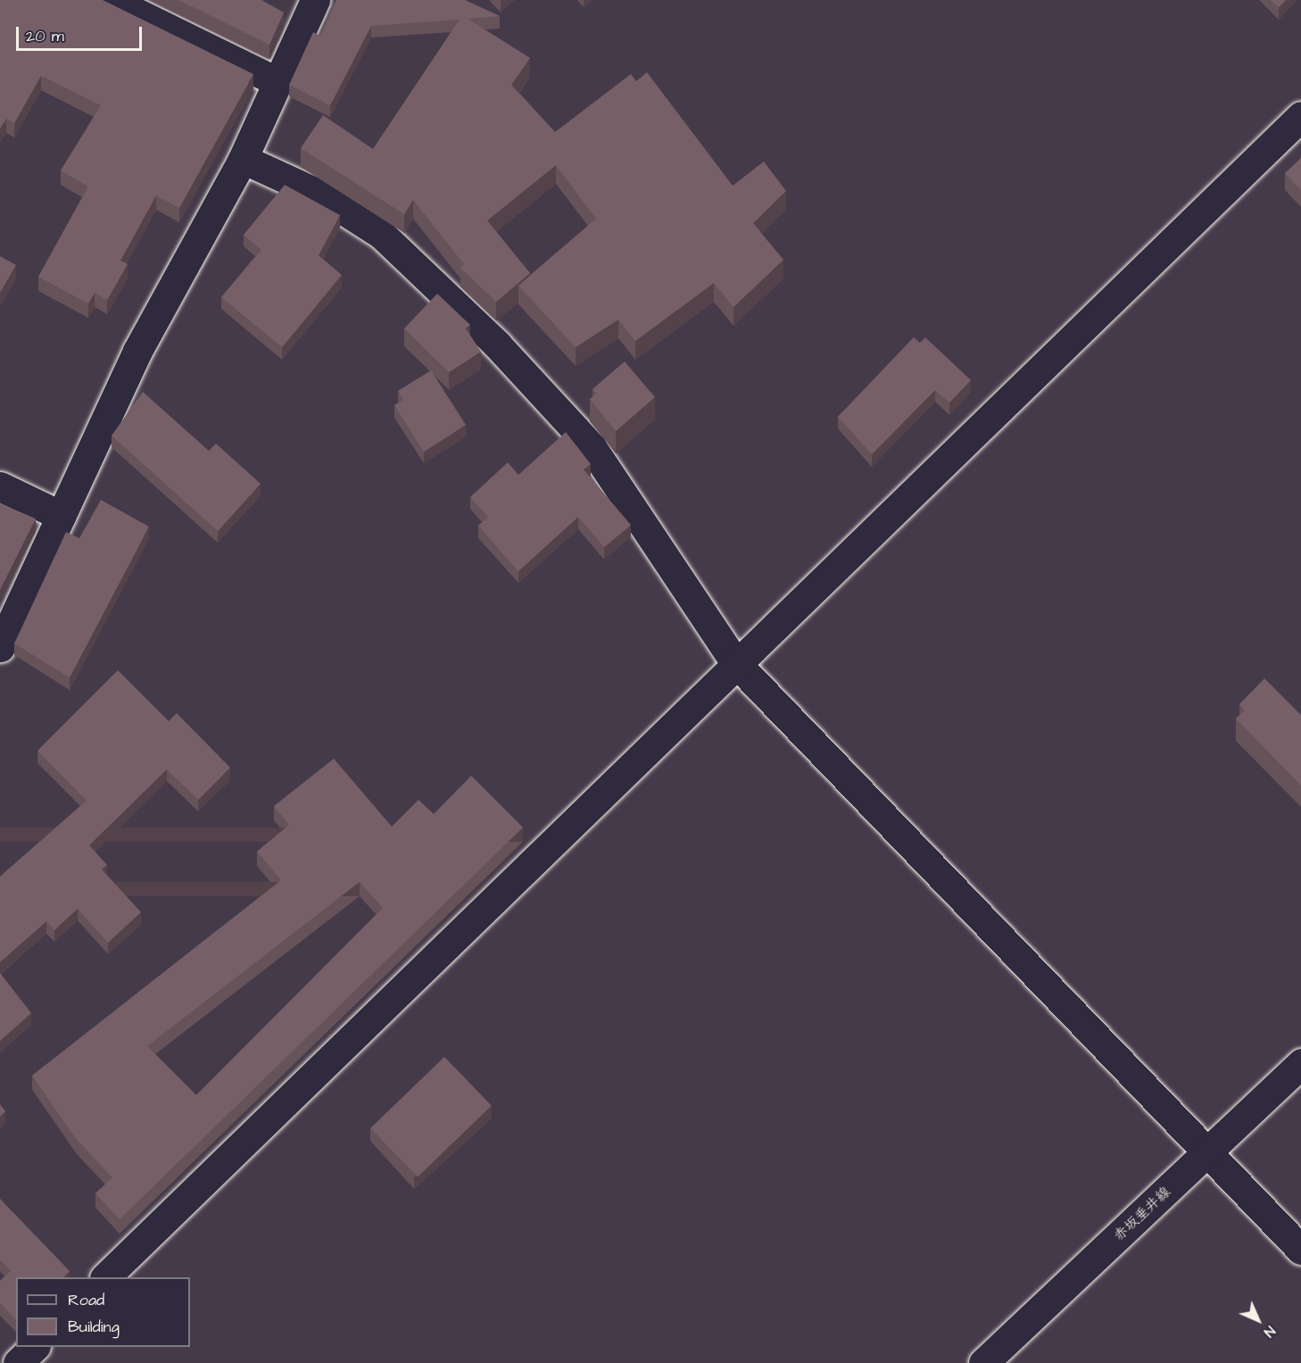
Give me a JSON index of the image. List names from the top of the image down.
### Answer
{
  "streets": {
    "street": ["赤坂垂井線"]
  },
  "legend": ["Road", "Building"],
  "scale_bar": "20 m",
  "north": "bottom right"
}
